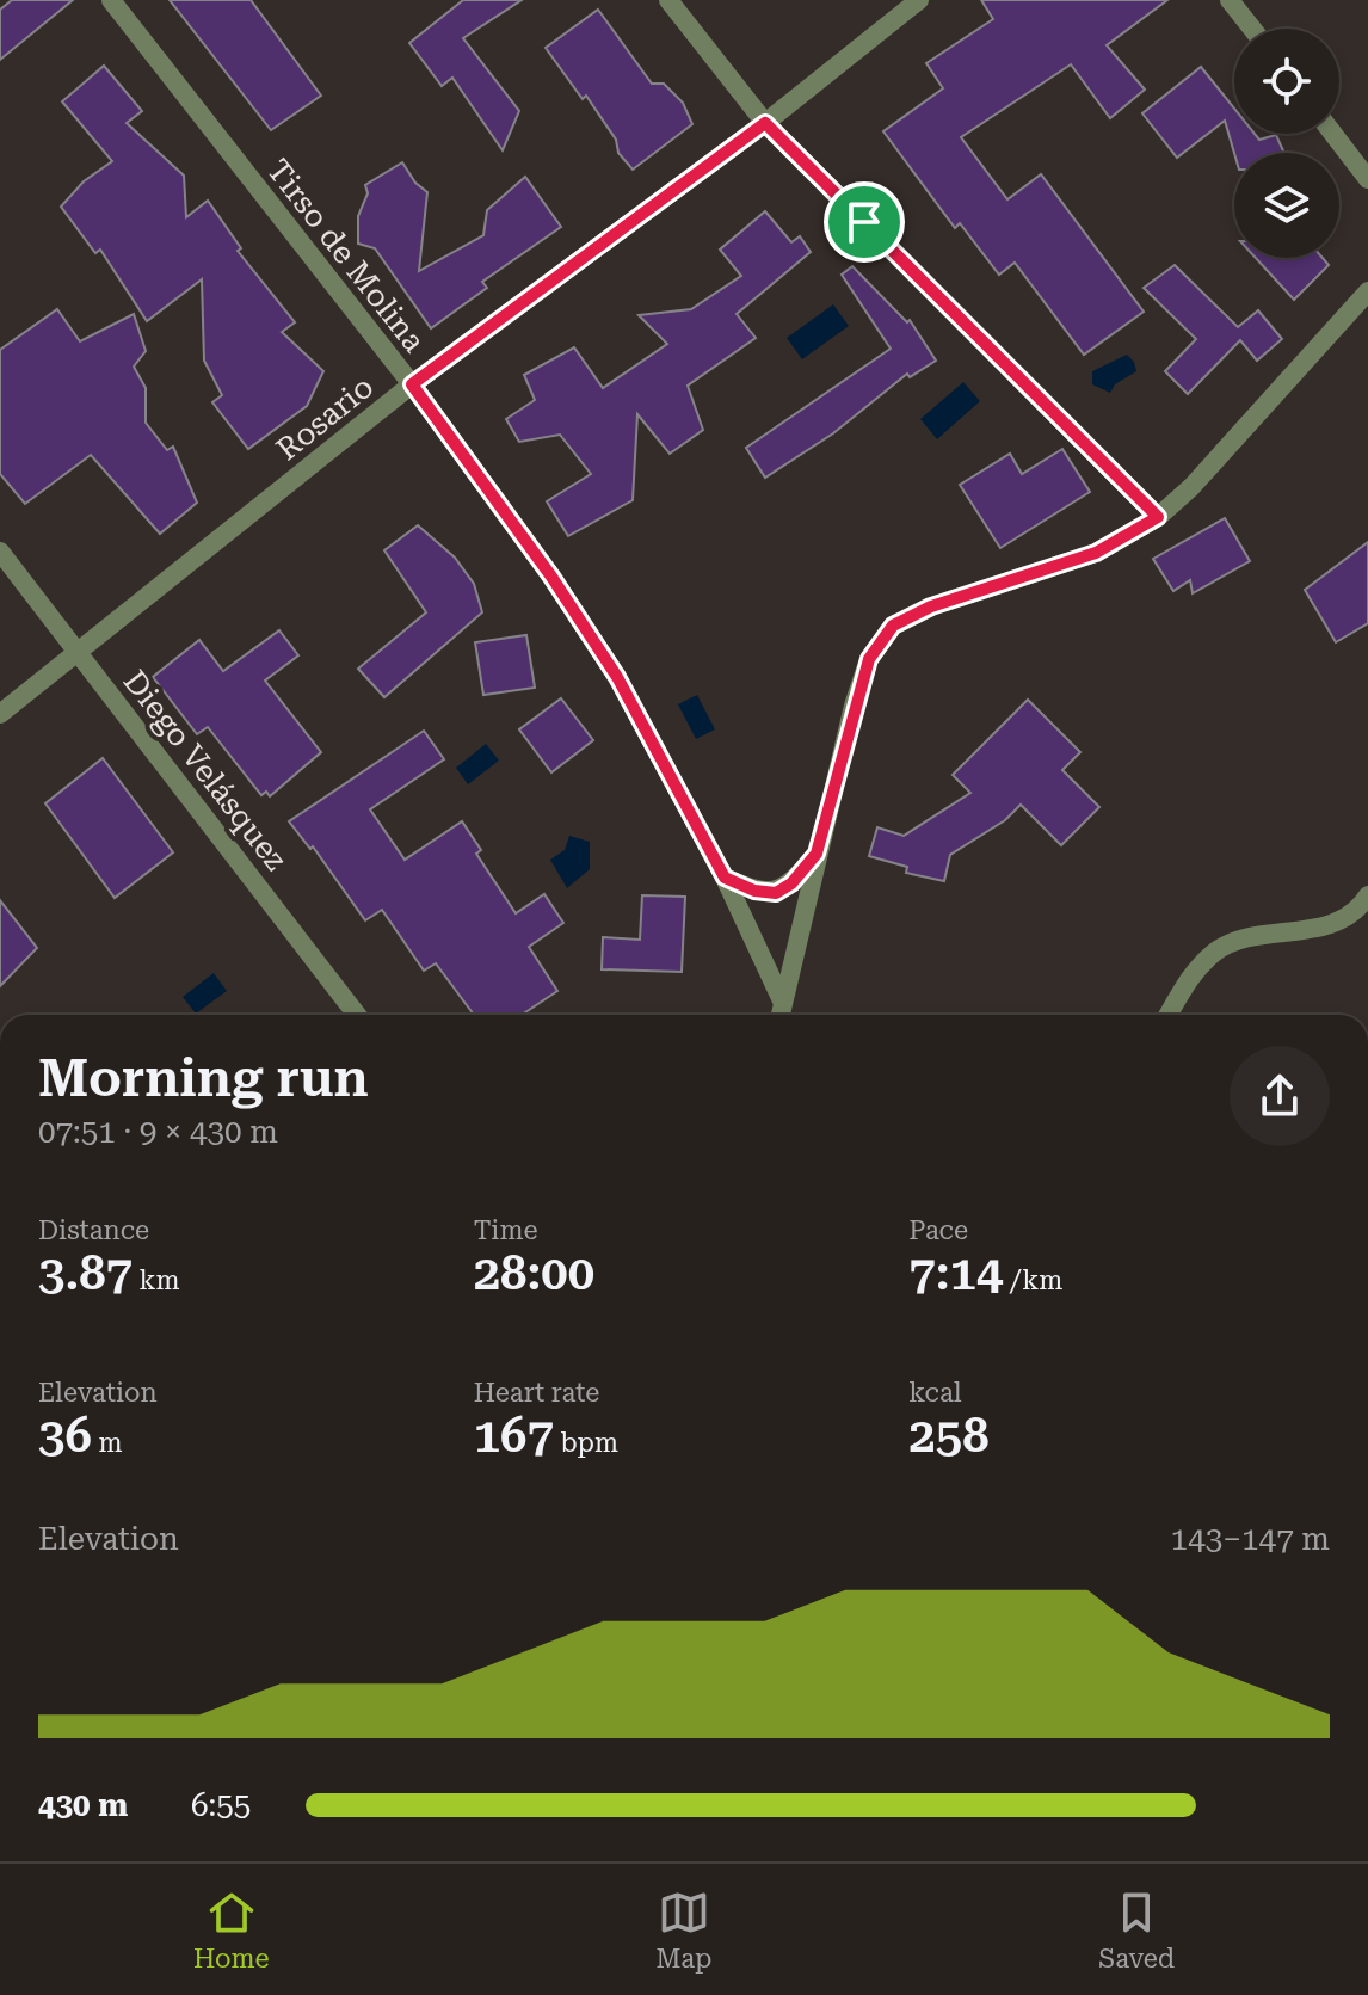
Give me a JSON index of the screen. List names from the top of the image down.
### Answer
{
  "streets": {
    "street": ["Tirso de Molina", "Rosario", "Diego Velásquez"]
  },
  "crossings": [
    ["Tirso de Molina", "Rosario"],
    ["Rosario", "Diego Velásquez"]
  ],
  "page": {
    "heading": ["Morning run", "07:51 · 9 × 430 m"],
    "stats": [
      ["Distance", "3.87 km"],
      ["Time", "28:00"],
      ["Pace", "7:14 /km"],
      ["Elevation", "36 m"],
      ["Heart rate", "167 bpm"],
      ["kcal", "258"]
    ],
    "chart": ["Elevation", "143–147 m"],
    "list": [
      {
        "name": "430 m",
        "note": "6:55"
      }
    ],
    "tabs": ["Home", "Map", "Saved"]
  }
}
